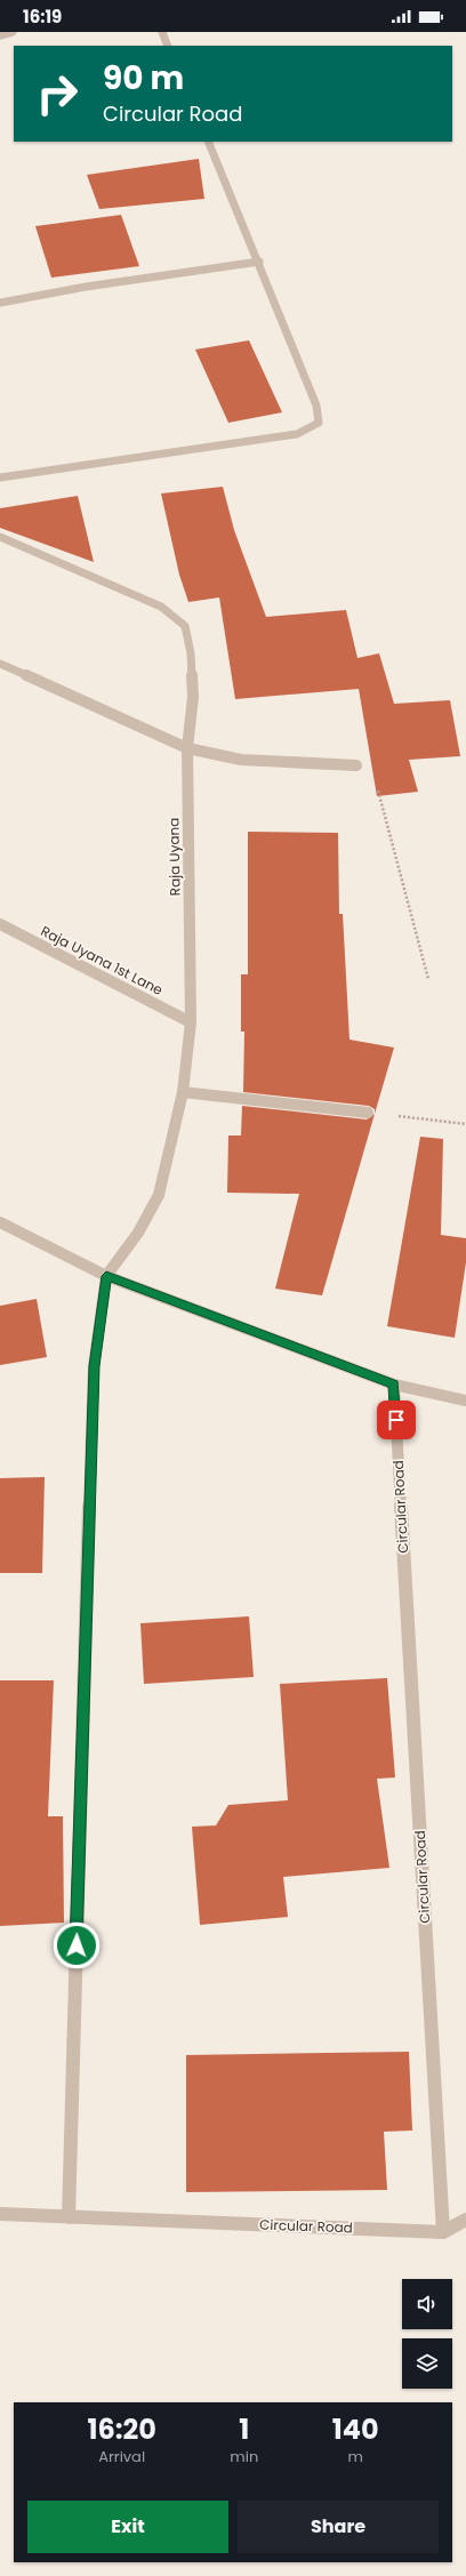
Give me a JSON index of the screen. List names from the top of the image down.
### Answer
{
  "streets": {
    "street": ["Raja Uyana", "Raja Uyana 1st Lane", "Circular Road"]
  },
  "crossings": [
    ["Raja Uyana", "Raja Uyana 1st Lane"]
  ],
  "page": {
    "status": "16:19",
    "turn": ["90 m", "Circular Road"],
    "eta": [
      "16:20",
      "Arrival",
      "1",
      "min",
      "140",
      "m"
    ],
    "buttons": ["Exit", "Share"]
  }
}
